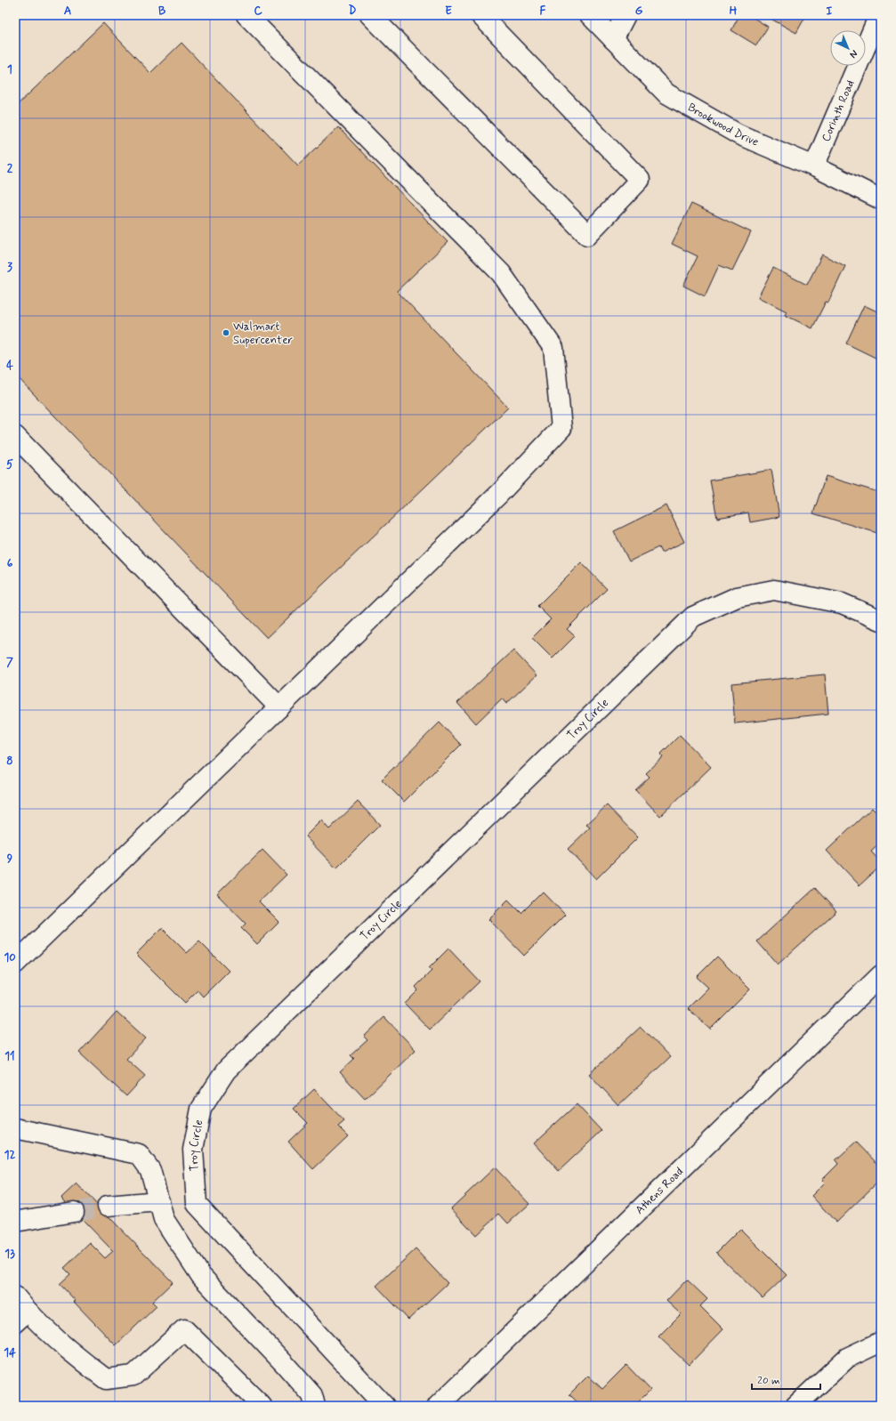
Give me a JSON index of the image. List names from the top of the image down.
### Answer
{
  "streets": {
    "street": [
      "Corinth Road",
      "Brookwood Drive",
      "Troy Circle",
      "Athens Road"
    ]
  },
  "crossings": [
    ["Corinth Road", "Brookwood Drive"]
  ],
  "places": ["Walmart Supercenter"],
  "scale_bar": "20 m",
  "north": "bottom right",
  "grid": {
    "columns": [
      "A",
      "B",
      "C",
      "D",
      "E",
      "F",
      "G",
      "H",
      "I"
    ],
    "rows": [
      "1",
      "2",
      "3",
      "4",
      "5",
      "6",
      "7",
      "8",
      "9",
      "10",
      "11",
      "12",
      "13",
      "14"
    ]
  }
}
